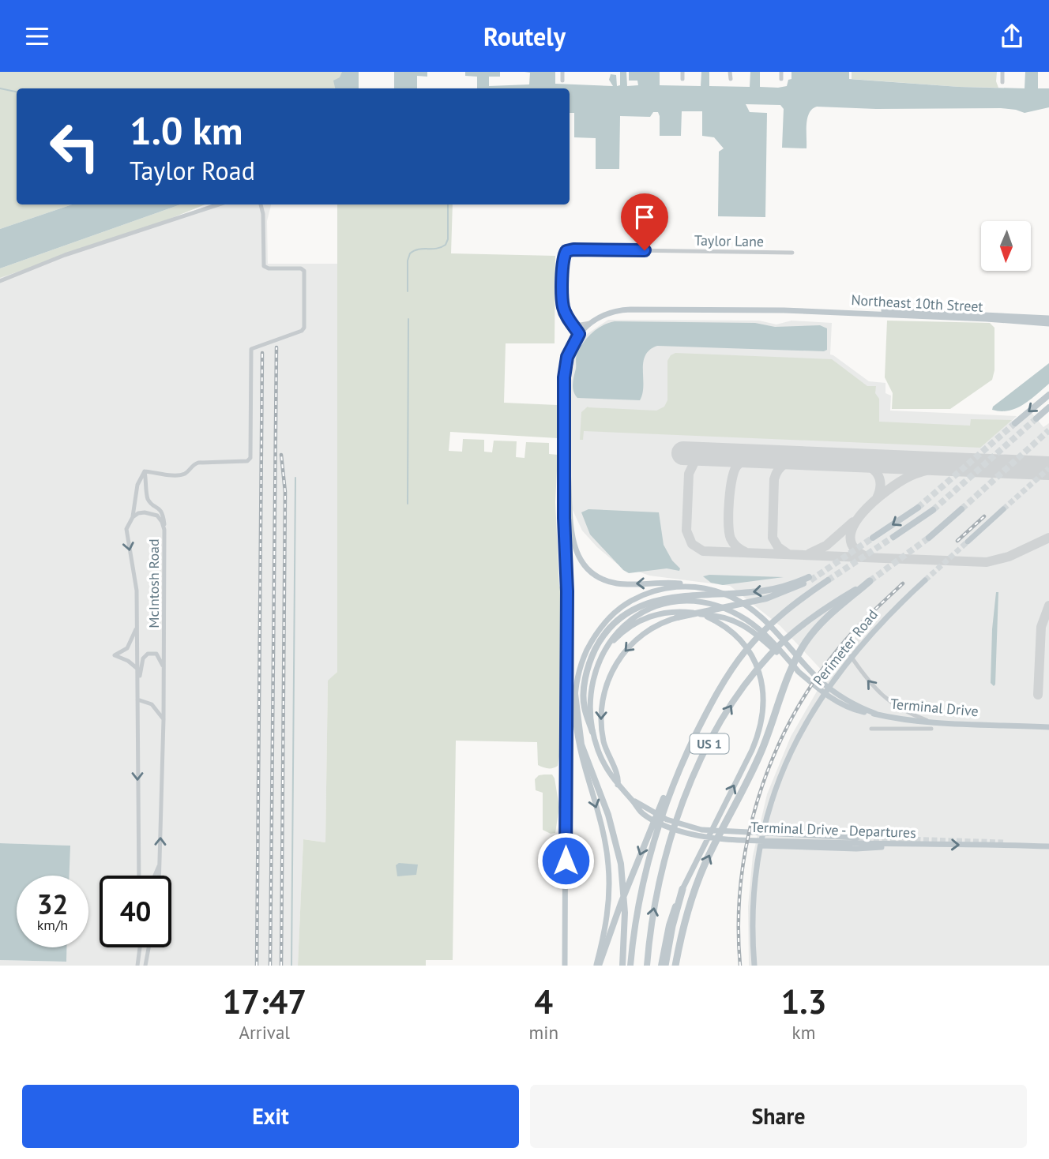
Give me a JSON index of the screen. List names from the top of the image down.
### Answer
{
  "streets": {
    "main road": ["US 1"],
    "street": [
      "Taylor Lane",
      "Northeast 10th Street",
      "McIntosh Road",
      "Perimeter Road",
      "Terminal Drive",
      "Terminal Drive - Departures"
    ]
  },
  "north": "bottom",
  "page": {
    "header": "Routely",
    "turn": ["1.0 km", "Taylor Road"],
    "speed": "32 km/h",
    "limit": "40",
    "eta": [
      "17:47",
      "Arrival",
      "4",
      "min",
      "1.3",
      "km"
    ],
    "buttons": ["Exit", "Share"]
  }
}
